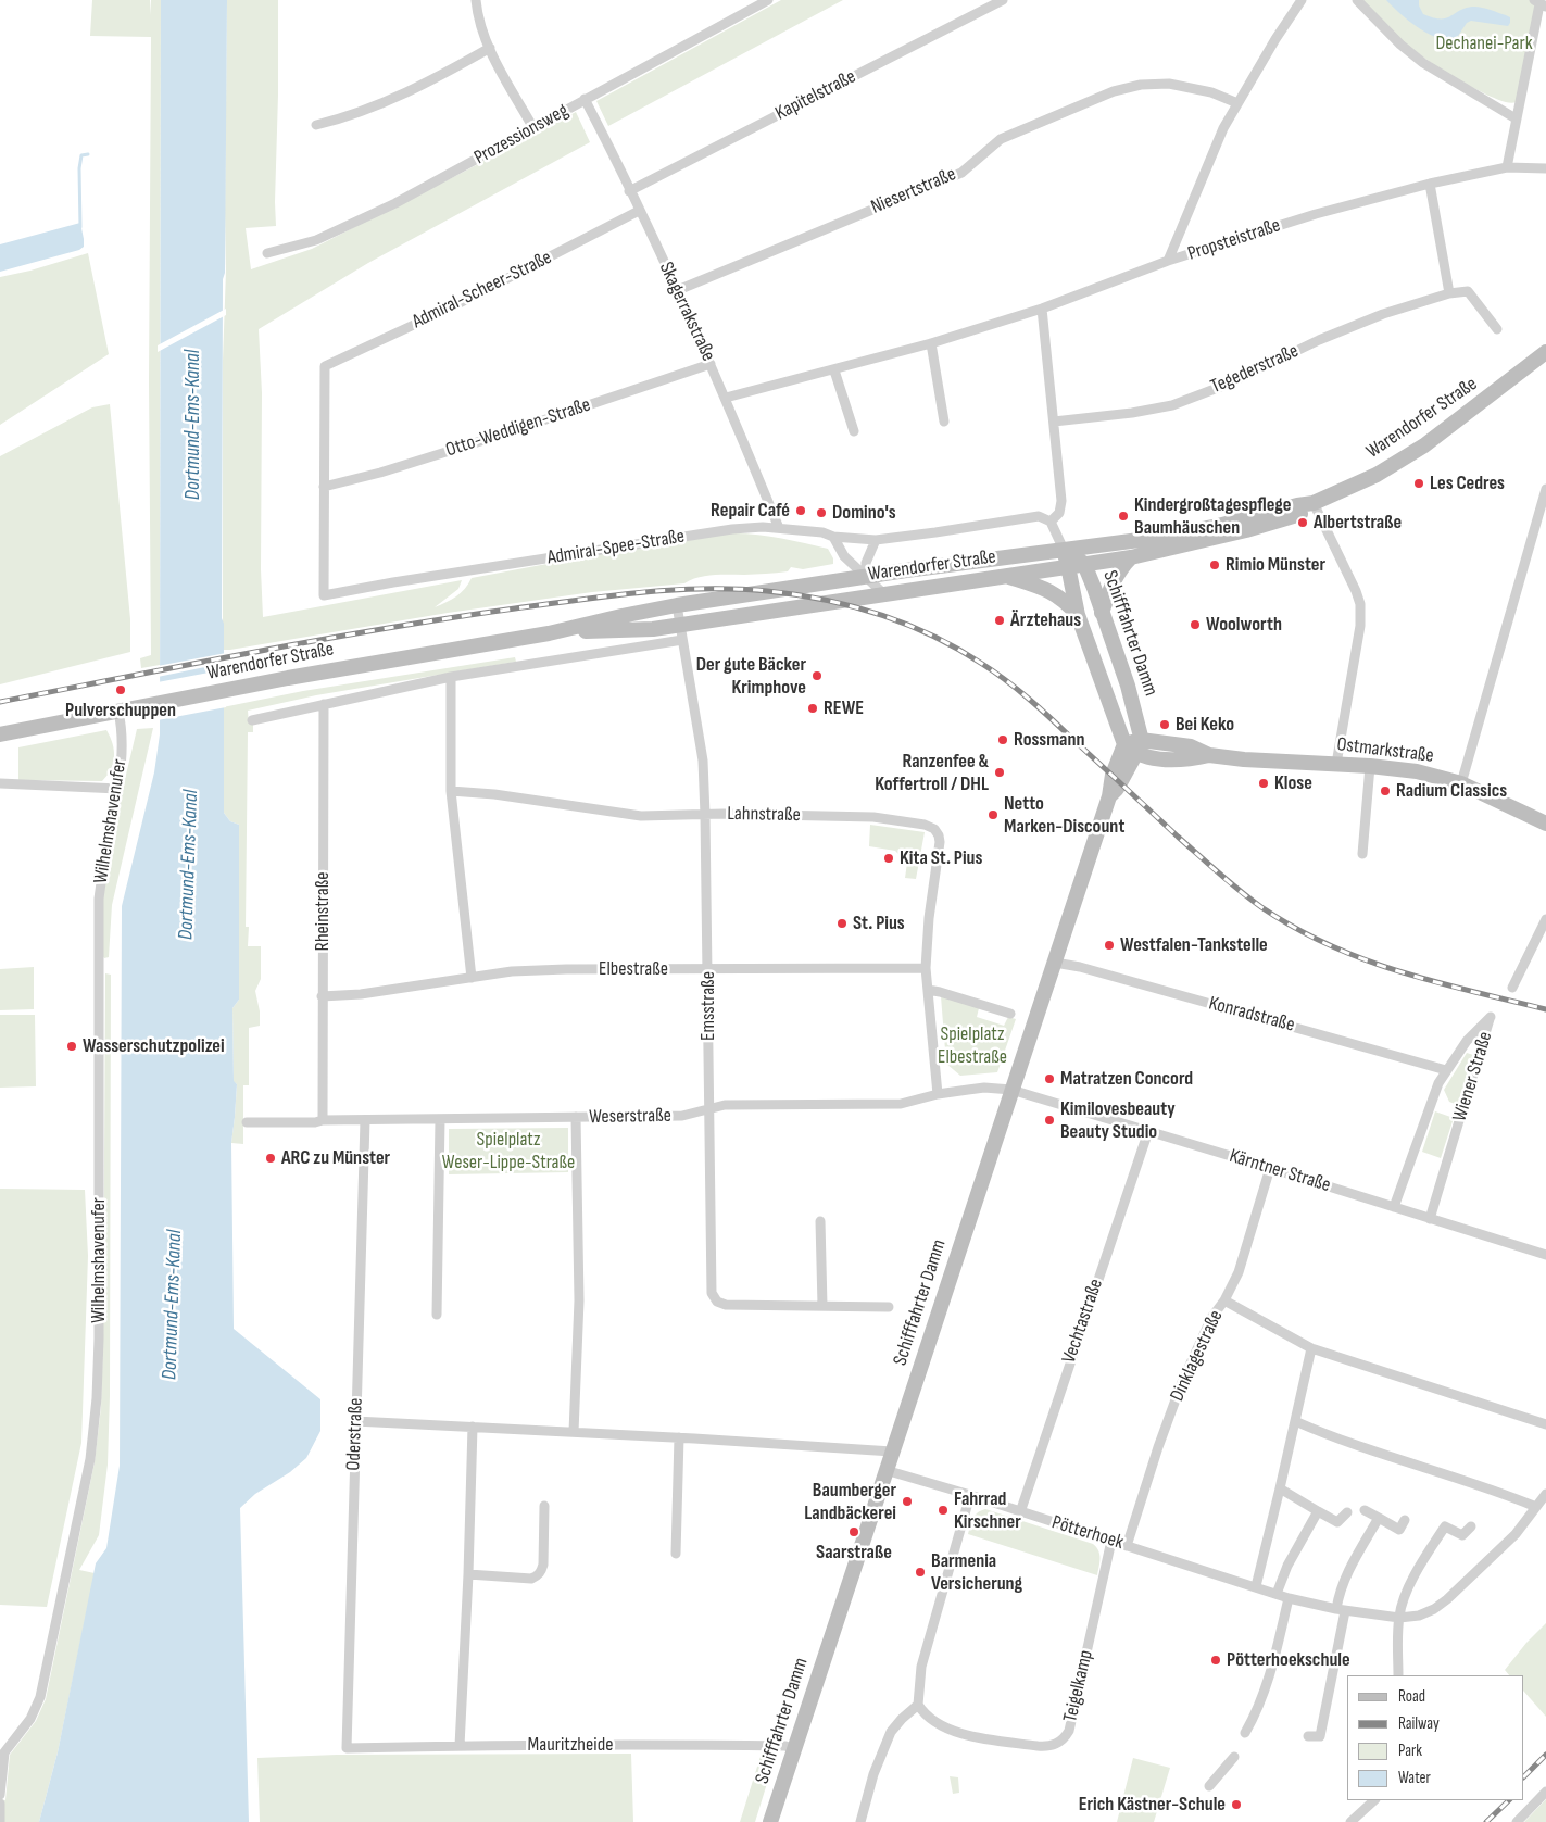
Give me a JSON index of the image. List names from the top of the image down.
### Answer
{
  "streets": {
    "main road": ["Warendorfer Straße", "Schifffahrter Damm", "Ostmarkstraße"],
    "street": [
      "Kapitelstraße",
      "Prozessionsweg",
      "Niesertstraße",
      "Propsteistraße",
      "Admiral-Scheer-Straße",
      "Skagerrakstraße",
      "Tegederstraße",
      "Otto-Weddigen-Straße",
      "Admiral-Spee-Straße",
      "Lahnstraße",
      "Wilhelmshavenufer",
      "Rheinstraße",
      "Elbestraße",
      "Emsstraße",
      "Konradstraße",
      "Wiener Straße",
      "Weserstraße",
      "Kärntner Straße",
      "Vechtastraße",
      "Dinklagestraße",
      "Oderstraße",
      "Pötterhoek",
      "Teigelkamp",
      "Mauritzheide"
    ]
  },
  "crossings": [
    ["Kapitelstraße", "Skagerrakstraße"],
    ["Prozessionsweg", "Skagerrakstraße"],
    ["Niesertstraße", "Skagerrakstraße"],
    ["Propsteistraße", "Skagerrakstraße"],
    ["Admiral-Scheer-Straße", "Skagerrakstraße"],
    ["Admiral-Scheer-Straße", "Otto-Weddigen-Straße"],
    ["Admiral-Scheer-Straße", "Admiral-Spee-Straße"],
    ["Skagerrakstraße", "Otto-Weddigen-Straße"],
    ["Skagerrakstraße", "Admiral-Spee-Straße"],
    ["Warendorfer Straße", "Admiral-Spee-Straße"],
    ["Warendorfer Straße", "Schifffahrter Damm"],
    ["Warendorfer Straße", "Wilhelmshavenufer"],
    ["Warendorfer Straße", "Rheinstraße"],
    ["Warendorfer Straße", "Emsstraße"],
    ["Otto-Weddigen-Straße", "Admiral-Spee-Straße"],
    ["Schifffahrter Damm", "Ostmarkstraße"],
    ["Schifffahrter Damm", "Konradstraße"],
    ["Schifffahrter Damm", "Weserstraße"],
    ["Schifffahrter Damm", "Kärntner Straße"],
    ["Schifffahrter Damm", "Pötterhoek"],
    ["Schifffahrter Damm", "Mauritzheide"],
    ["Lahnstraße", "Elbestraße"],
    ["Lahnstraße", "Emsstraße"],
    ["Rheinstraße", "Elbestraße"],
    ["Rheinstraße", "Weserstraße"],
    ["Elbestraße", "Emsstraße"],
    ["Emsstraße", "Weserstraße"],
    ["Konradstraße", "Wiener Straße"],
    ["Wiener Straße", "Kärntner Straße"],
    ["Weserstraße", "Kärntner Straße"],
    ["Weserstraße", "Oderstraße"],
    ["Kärntner Straße", "Vechtastraße"],
    ["Kärntner Straße", "Dinklagestraße"],
    ["Vechtastraße", "Pötterhoek"],
    ["Dinklagestraße", "Pötterhoek"],
    ["Oderstraße", "Mauritzheide"],
    ["Pötterhoek", "Teigelkamp"]
  ],
  "water": ["Dortmund-Ems-Kanal"],
  "parks": ["Dechanei-Park", "Spielplatz Elbestraße", "Spielplatz Weser-Lippe-Straße"],
  "places": [
    "Les Cedres",
    "Repair Café",
    "Domino's",
    "Kindergroßtagespflege Baumhäuschen",
    "Albertstraße",
    "Rimio Münster",
    "Ärztehaus",
    "Woolworth",
    "Der gute Bäcker Krimphove",
    "Pulverschuppen",
    "REWE",
    "Bei Keko",
    "Rossmann",
    "Ranzenfee & Koffertroll / DHL",
    "Klose",
    "Radium Classics",
    "Netto Marken-Discount",
    "Kita St. Pius",
    "St. Pius",
    "Westfalen-Tankstelle",
    "Wasserschutzpolizei",
    "Matratzen Concord",
    "Kimilovesbeauty Beauty Studio",
    "ARC zu Münster",
    "Baumberger Landbäckerei",
    "Fahrrad Kirschner",
    "Saarstraße",
    "Barmenia Versicherung",
    "Pötterhoekschule",
    "Erich Kästner-Schule"
  ],
  "legend": [
    "Road",
    "Railway",
    "Park",
    "Water"
  ]
}
